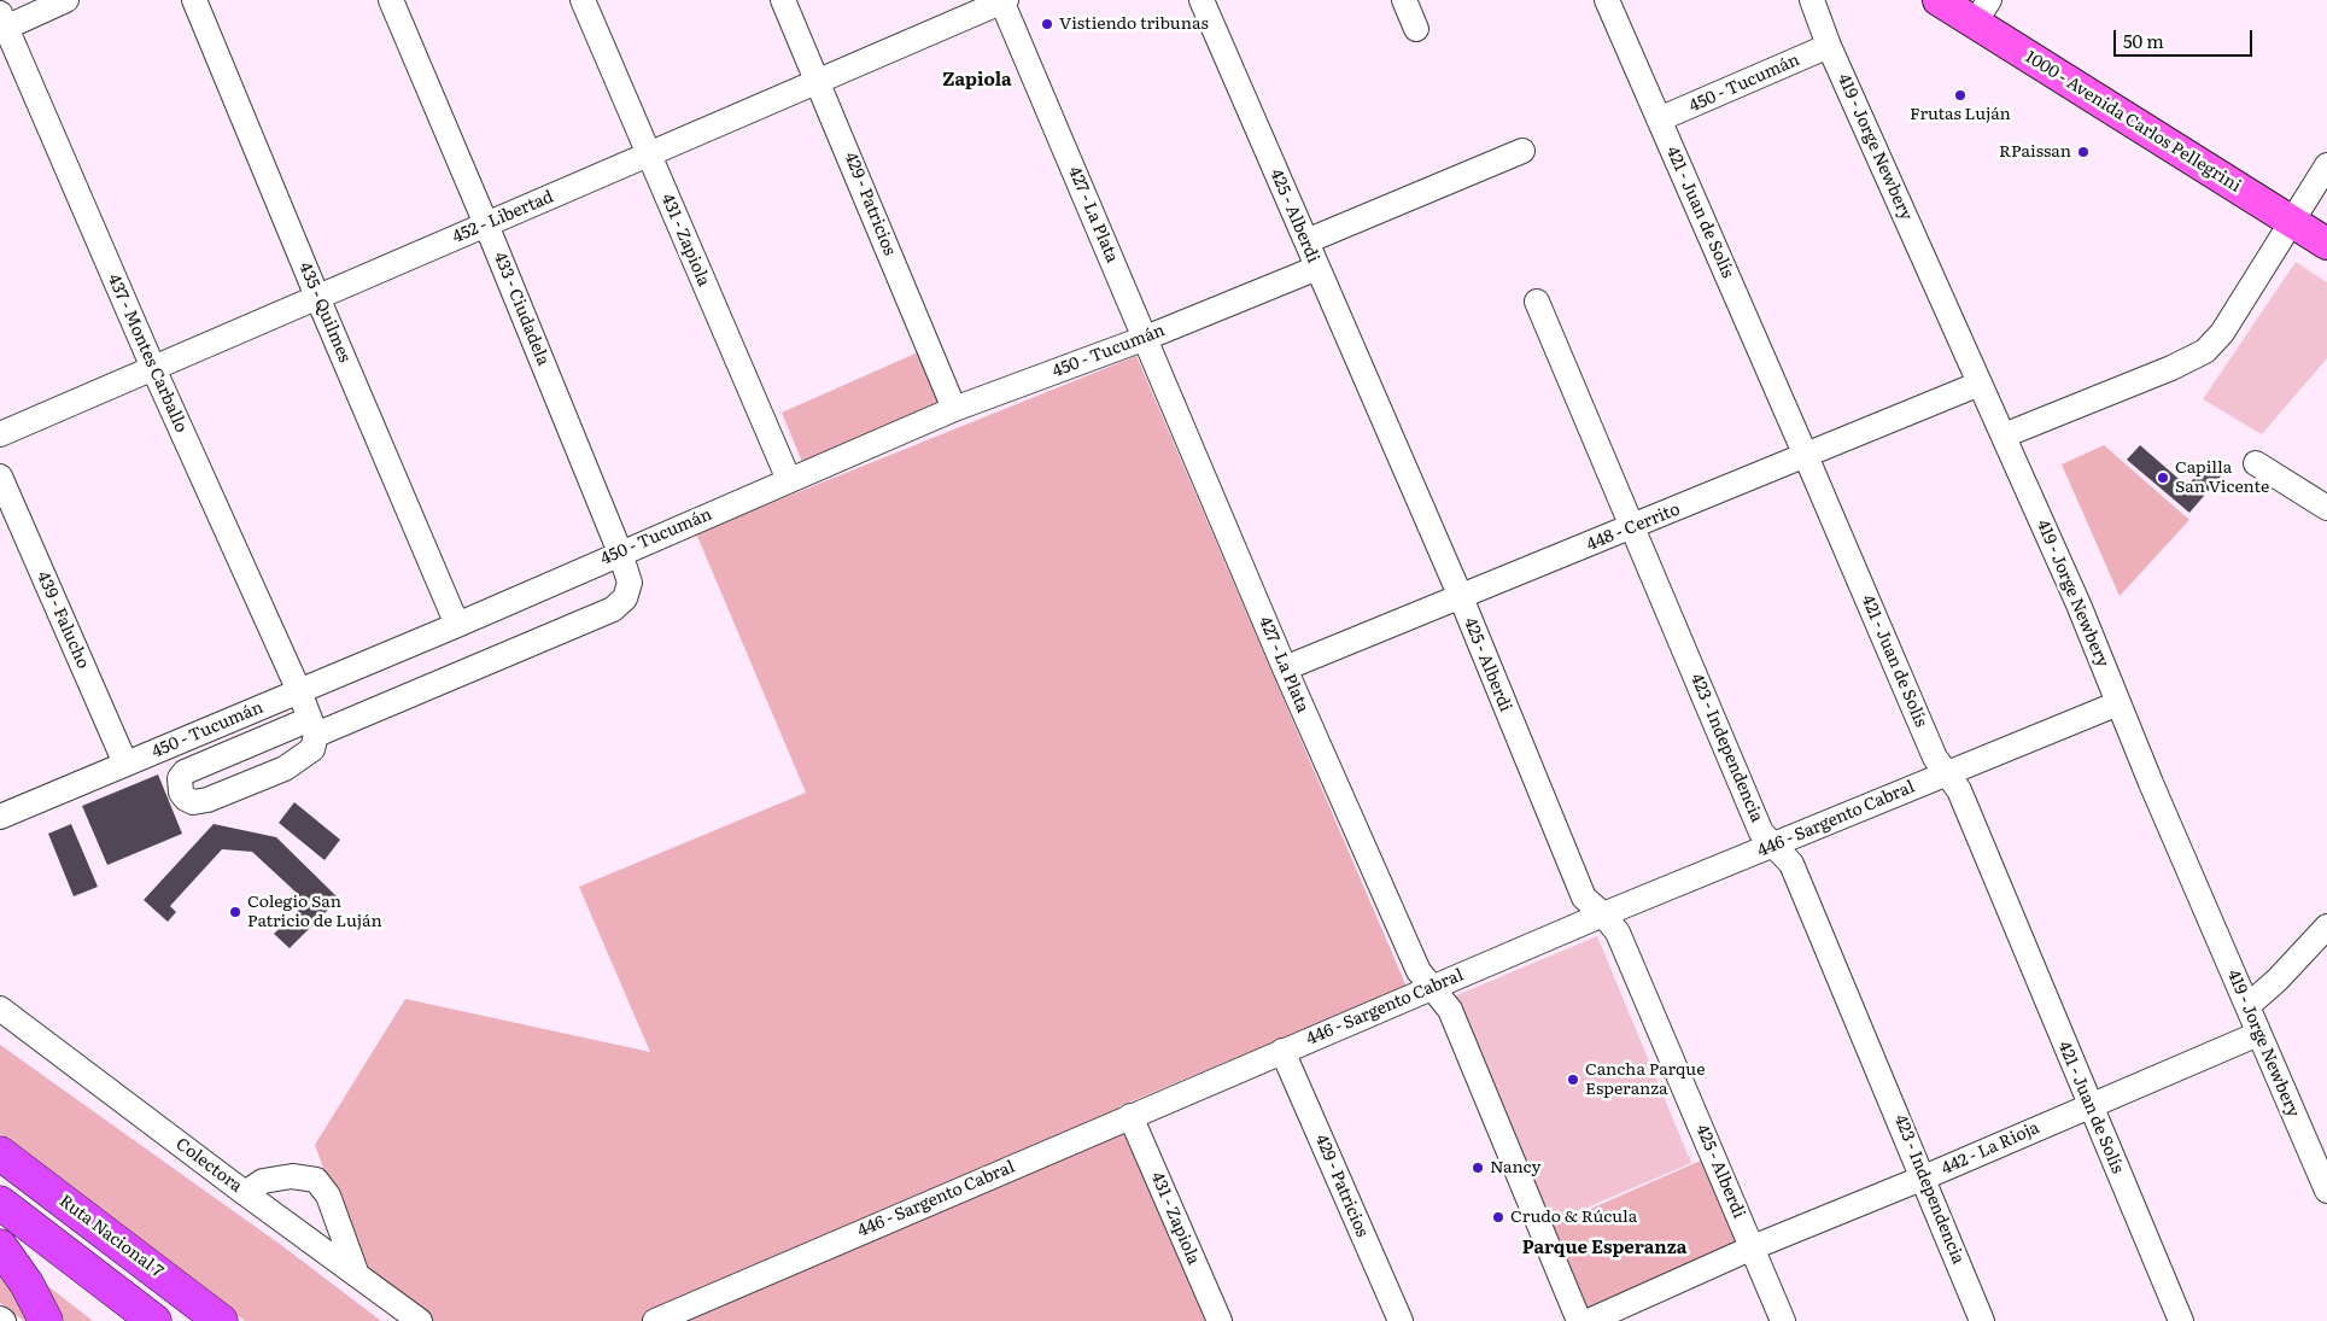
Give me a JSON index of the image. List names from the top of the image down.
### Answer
{
  "streets": {
    "highway": ["Ruta Nacional 7"],
    "main road": ["1000 - Avenida Carlos Pellegrini"],
    "street": [
      "450 - Tucumán",
      "419 - Jorge Newbery",
      "429 - Patricios",
      "421 - Juan de Solís",
      "427 - La Plata",
      "425 - Alberdi",
      "452 - Libertad",
      "431 - Zapiola",
      "433 - Ciudadela",
      "435 - Quilmes",
      "437 - Montes Carballo",
      "448 - Cerrito",
      "439 - Falucho",
      "423 - Independencia",
      "446 - Sargento Cabral",
      "442 - La Rioja",
      "Colectora"
    ]
  },
  "crossings": [
    ["450 - Tucumán", "419 - Jorge Newbery"],
    ["450 - Tucumán", "429 - Patricios"],
    ["450 - Tucumán", "421 - Juan de Solís"],
    ["450 - Tucumán", "427 - La Plata"],
    ["450 - Tucumán", "425 - Alberdi"],
    ["450 - Tucumán", "431 - Zapiola"],
    ["450 - Tucumán", "433 - Ciudadela"],
    ["450 - Tucumán", "435 - Quilmes"],
    ["450 - Tucumán", "437 - Montes Carballo"],
    ["450 - Tucumán", "439 - Falucho"],
    ["419 - Jorge Newbery", "448 - Cerrito"],
    ["419 - Jorge Newbery", "446 - Sargento Cabral"],
    ["419 - Jorge Newbery", "442 - La Rioja"],
    ["429 - Patricios", "452 - Libertad"],
    ["429 - Patricios", "446 - Sargento Cabral"],
    ["421 - Juan de Solís", "448 - Cerrito"],
    ["421 - Juan de Solís", "446 - Sargento Cabral"],
    ["421 - Juan de Solís", "442 - La Rioja"],
    ["427 - La Plata", "452 - Libertad"],
    ["427 - La Plata", "448 - Cerrito"],
    ["427 - La Plata", "446 - Sargento Cabral"],
    ["425 - Alberdi", "448 - Cerrito"],
    ["425 - Alberdi", "446 - Sargento Cabral"],
    ["425 - Alberdi", "442 - La Rioja"],
    ["452 - Libertad", "431 - Zapiola"],
    ["452 - Libertad", "433 - Ciudadela"],
    ["452 - Libertad", "435 - Quilmes"],
    ["452 - Libertad", "437 - Montes Carballo"],
    ["431 - Zapiola", "446 - Sargento Cabral"],
    ["433 - Ciudadela", "437 - Montes Carballo"],
    ["448 - Cerrito", "423 - Independencia"],
    ["423 - Independencia", "446 - Sargento Cabral"],
    ["423 - Independencia", "442 - La Rioja"]
  ],
  "districts": ["Zapiola", "Parque Esperanza"],
  "places": [
    "Vistiendo tribunas",
    "Frutas Luján",
    "RPaissan",
    "Capilla San Vicente",
    "Colegio San Patricio de Luján",
    "Cancha Parque Esperanza",
    "Nancy",
    "Crudo & Rúcula"
  ],
  "scale_bar": "50 m"
}
